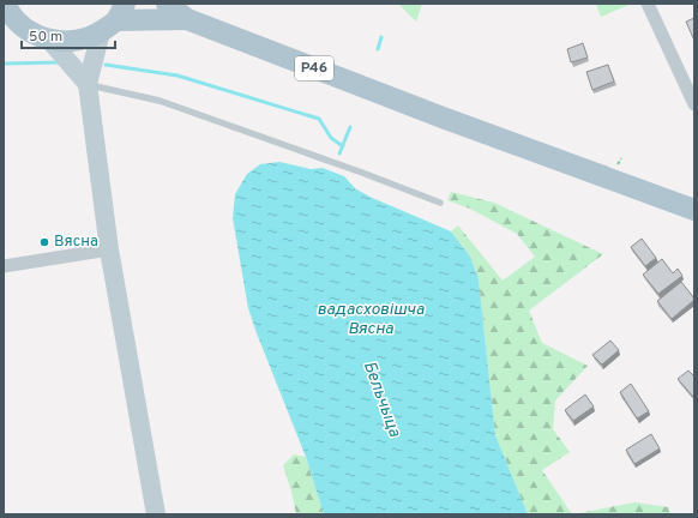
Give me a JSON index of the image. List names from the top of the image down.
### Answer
{
  "streets": {
    "main road": ["Р46"]
  },
  "water": ["вадасховішча Вясна", "Бельчыца"],
  "places": ["Вясна"],
  "scale_bar": "50 m"
}
